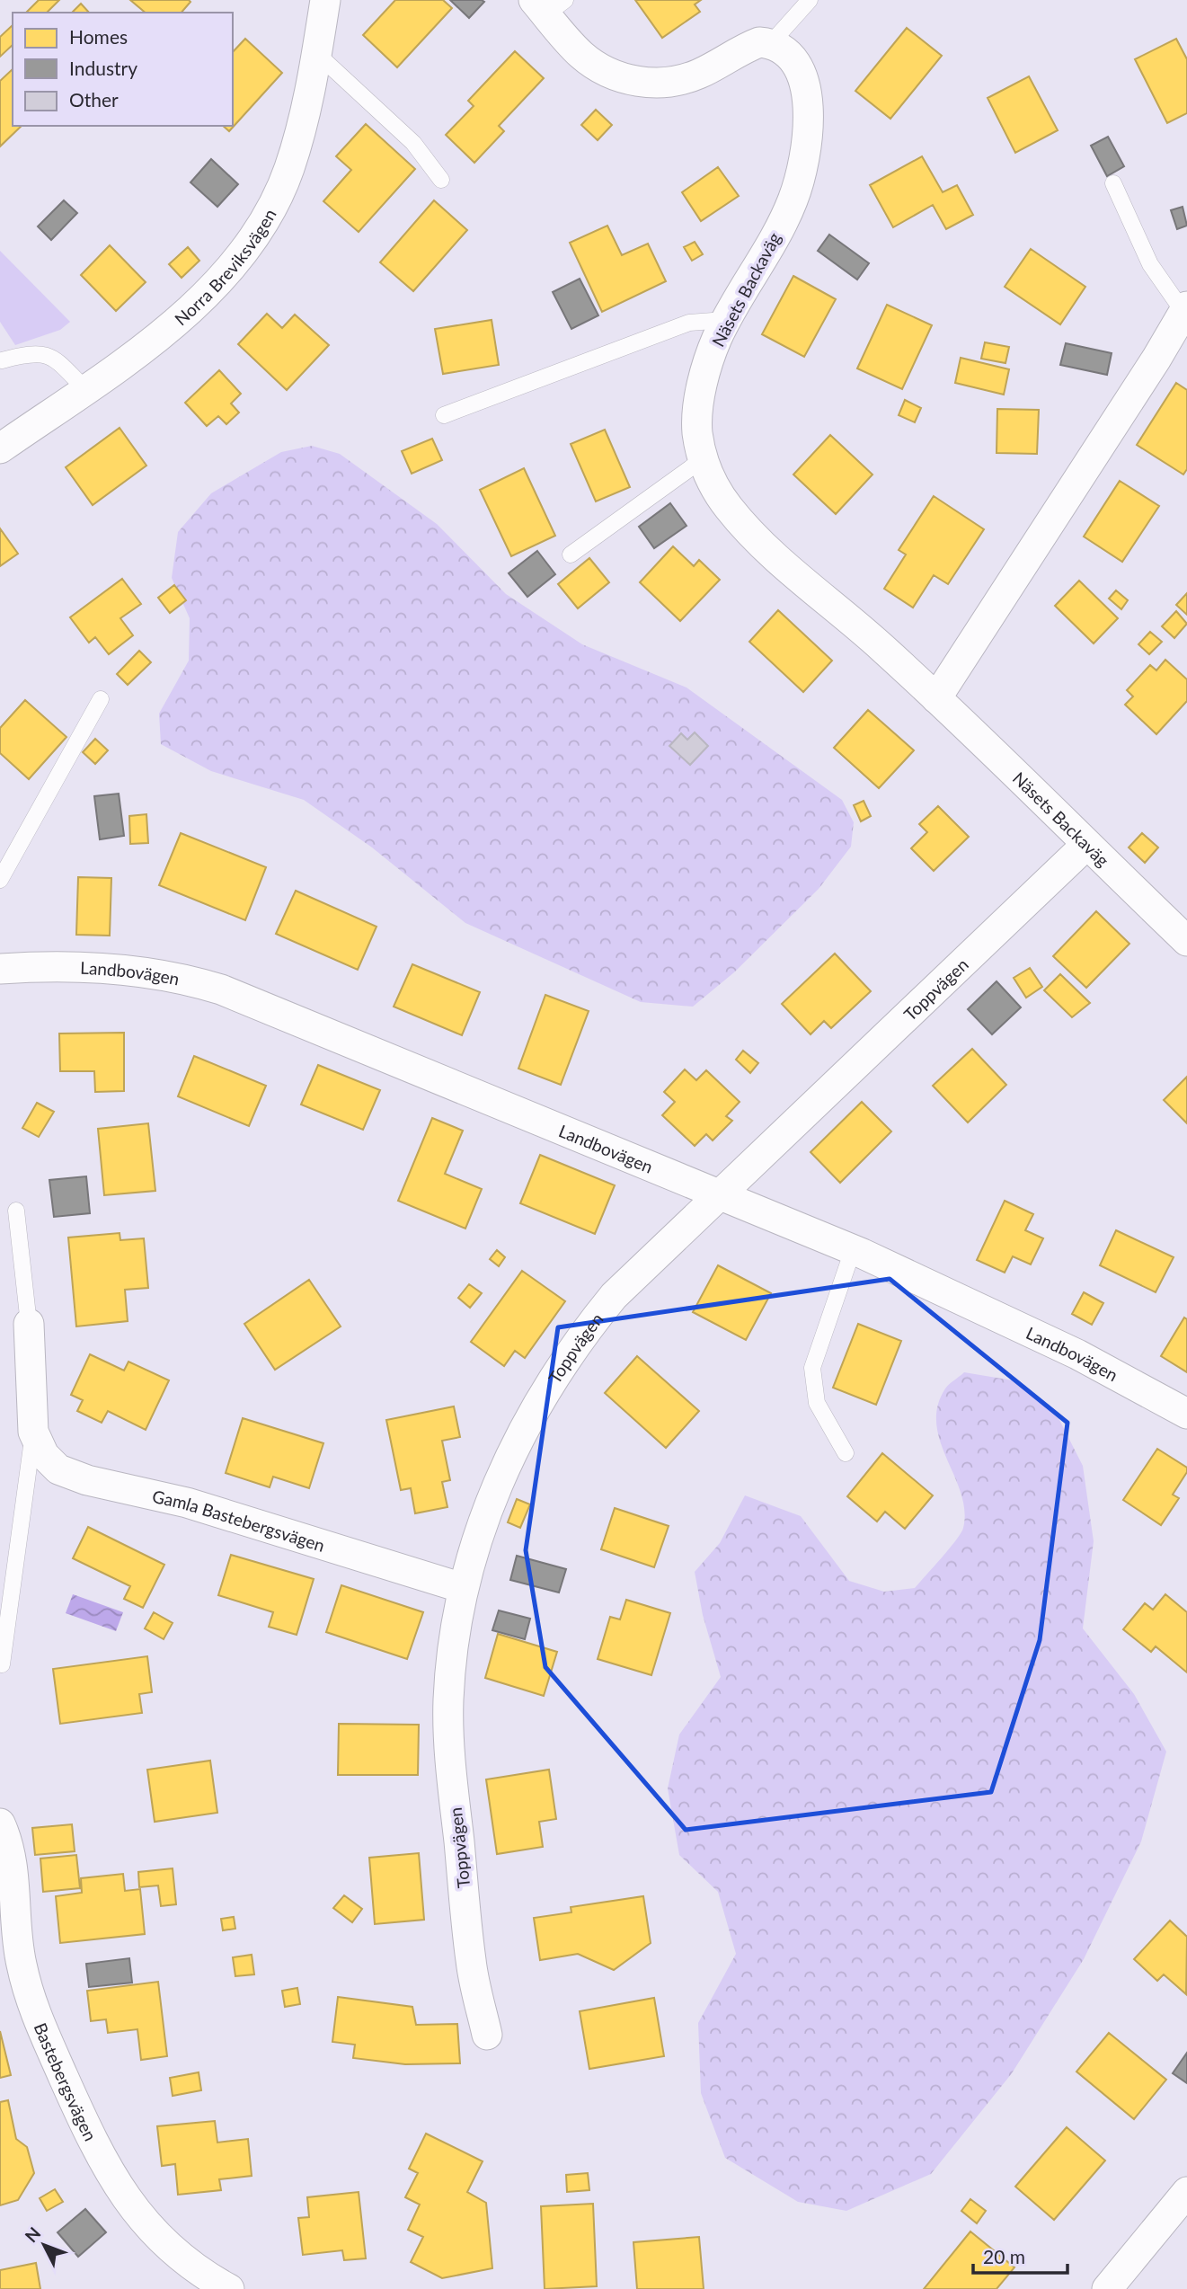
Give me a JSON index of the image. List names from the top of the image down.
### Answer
{
  "streets": {
    "street": [
      "Norra Breviksvägen",
      "Näsets Backaväg",
      "Landbovägen",
      "Toppvägen",
      "Gamla Bastebergsvägen",
      "Bastebergsvägen"
    ]
  },
  "crossings": [
    ["Näsets Backaväg", "Toppvägen"],
    ["Landbovägen", "Toppvägen"],
    ["Toppvägen", "Gamla Bastebergsvägen"]
  ],
  "legend": ["Homes", "Industry", "Other"],
  "scale_bar": "20 m",
  "north": "top left"
}
